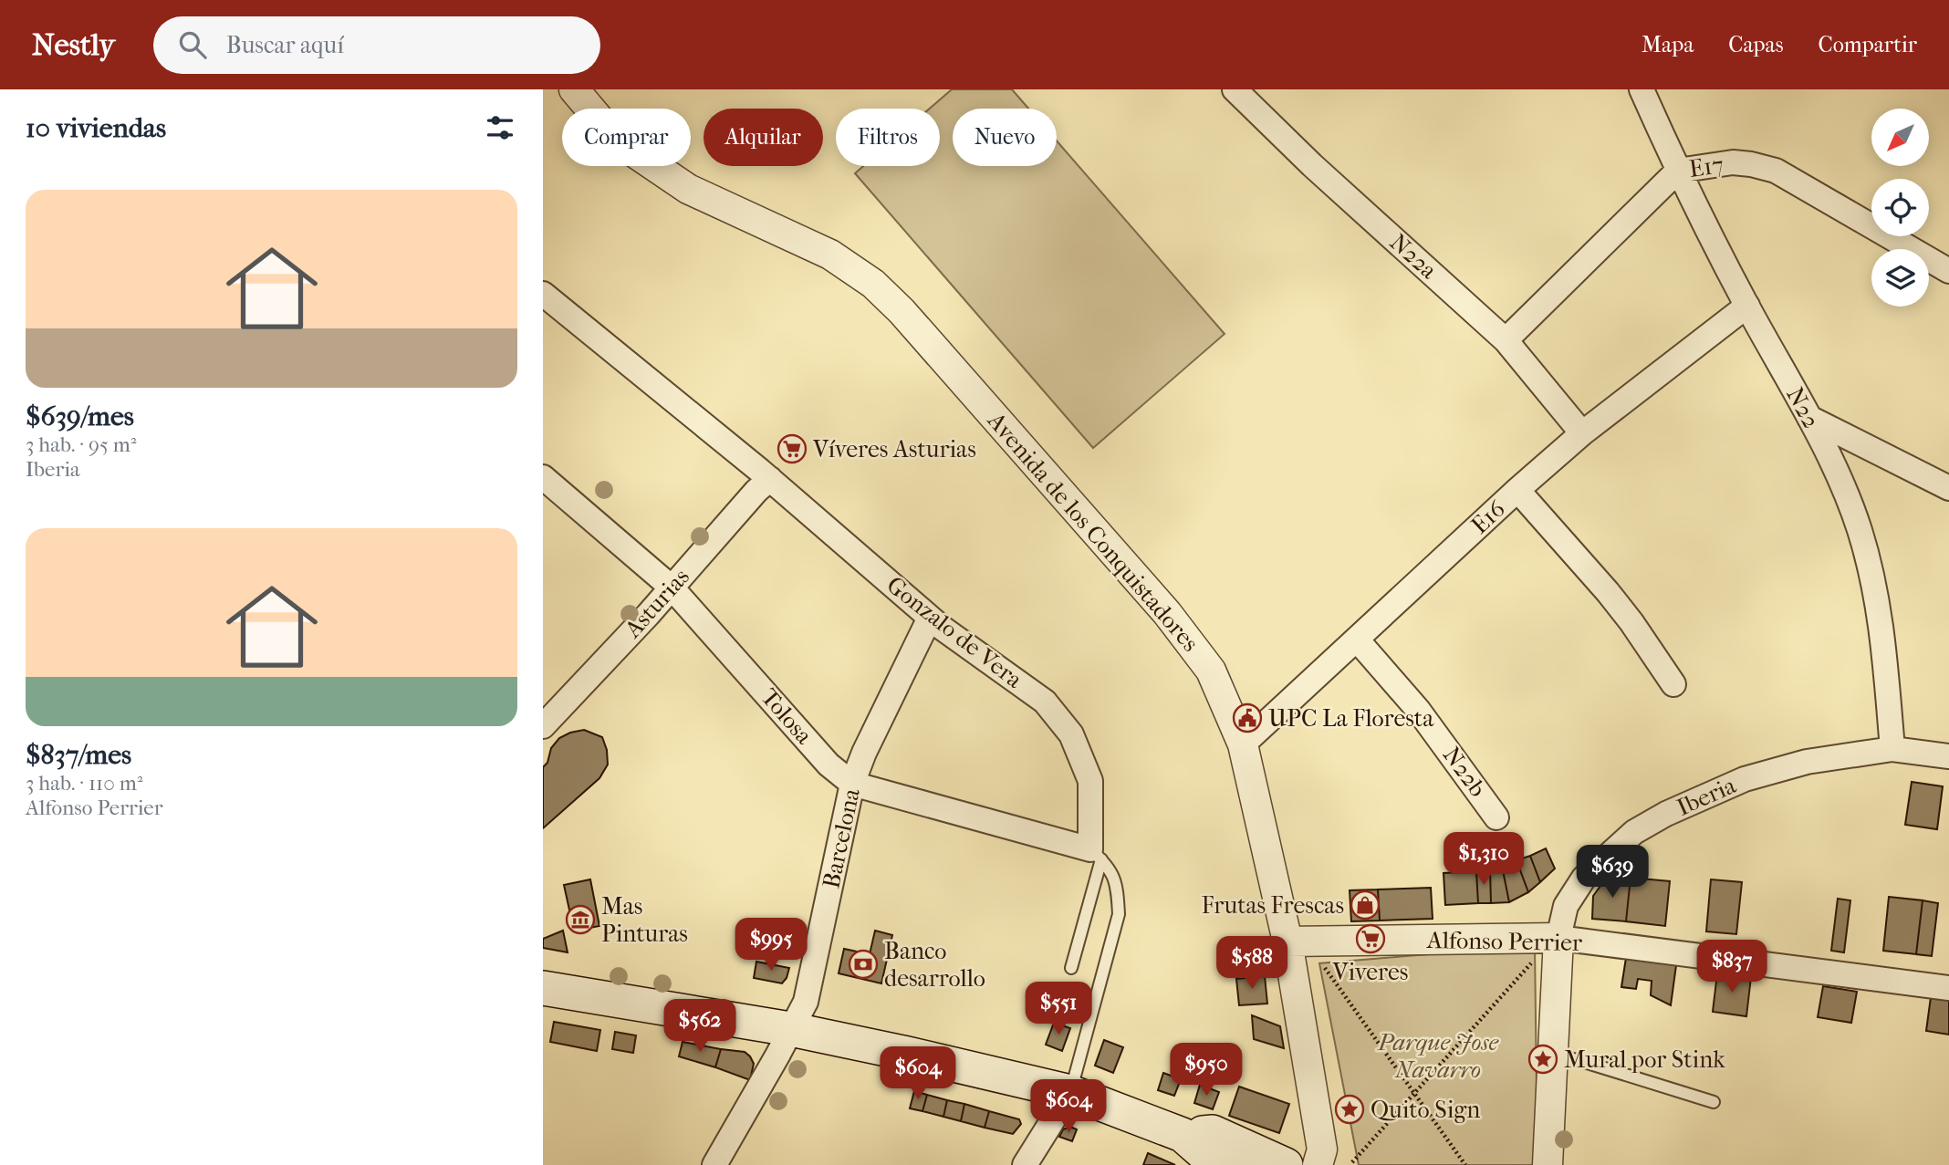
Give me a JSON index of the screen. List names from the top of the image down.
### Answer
{
  "streets": {
    "street": [
      "E17",
      "N22a",
      "N22",
      "E16",
      "Avenida de los Conquistadores",
      "Asturias",
      "Gonzalo de Vera",
      "Tolosa",
      "N22b",
      "Iberia",
      "Barcelona",
      "Alfonso Perrier"
    ]
  },
  "crossings": [
    ["E17", "N22a"],
    ["E17", "N22"],
    ["N22a", "E16"],
    ["N22", "E16"],
    ["N22", "Iberia"],
    ["E16", "Avenida de los Conquistadores"],
    ["E16", "N22b"],
    ["Avenida de los Conquistadores", "Alfonso Perrier"],
    ["Asturias", "Gonzalo de Vera"],
    ["Asturias", "Tolosa"],
    ["Gonzalo de Vera", "Tolosa"],
    ["Gonzalo de Vera", "Barcelona"],
    ["Tolosa", "Barcelona"],
    ["Iberia", "Alfonso Perrier"]
  ],
  "parks": ["Parque Jose Navarro"],
  "places": {
    "supermarket": ["Víveres Asturias", "Viveres"],
    "public building": ["UPC La Floresta"],
    "shop": ["Frutas Frescas"],
    "museum": ["Mas Pinturas"],
    "bank": ["Banco desarrollo"],
    "place": ["Mural por Stink", "Quito Sign"]
  },
  "north": "bottom left",
  "page": {
    "header": "Nestly",
    "search": "Buscar aquí",
    "nav": ["Mapa", "Capas", "Compartir"],
    "heading": "10 viviendas",
    "chip": [
      "Comprar",
      "Alquilar",
      "Filtros",
      "Nuevo"
    ],
    "list": [
      {
        "name": "$639/mes",
        "note": "3 hab. · 95 m² · Iberia"
      },
      {
        "name": "$837/mes",
        "note": "3 hab. · 110 m² · Alfonso Perrier"
      }
    ],
    "price": [
      "$1,310",
      "$639",
      "$995",
      "$588",
      "$837",
      "$551",
      "$562",
      "$950",
      "$604",
      "$604"
    ]
  }
}
